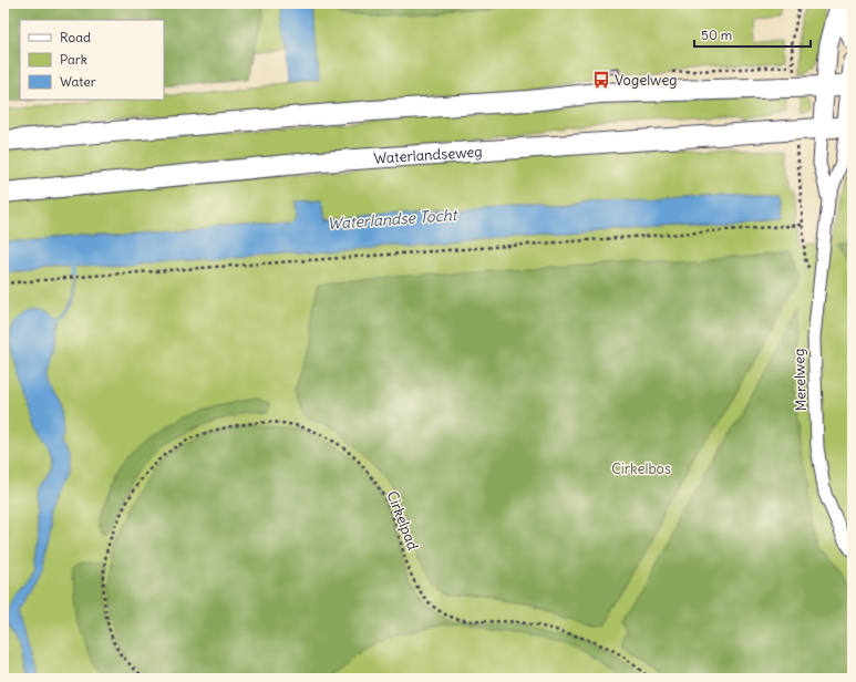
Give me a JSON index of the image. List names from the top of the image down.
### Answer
{
  "streets": {
    "main road": ["Waterlandseweg"],
    "street": ["Merelweg"],
    "path": ["Cirkelpad"]
  },
  "crossings": [
    ["Waterlandseweg", "Merelweg"]
  ],
  "water": ["Waterlandse Tocht"],
  "parks": ["Cirkelbos"],
  "places": {
    "bus stop": ["Vogelweg"]
  },
  "legend": ["Road", "Park", "Water"],
  "scale_bar": "50 m"
}
